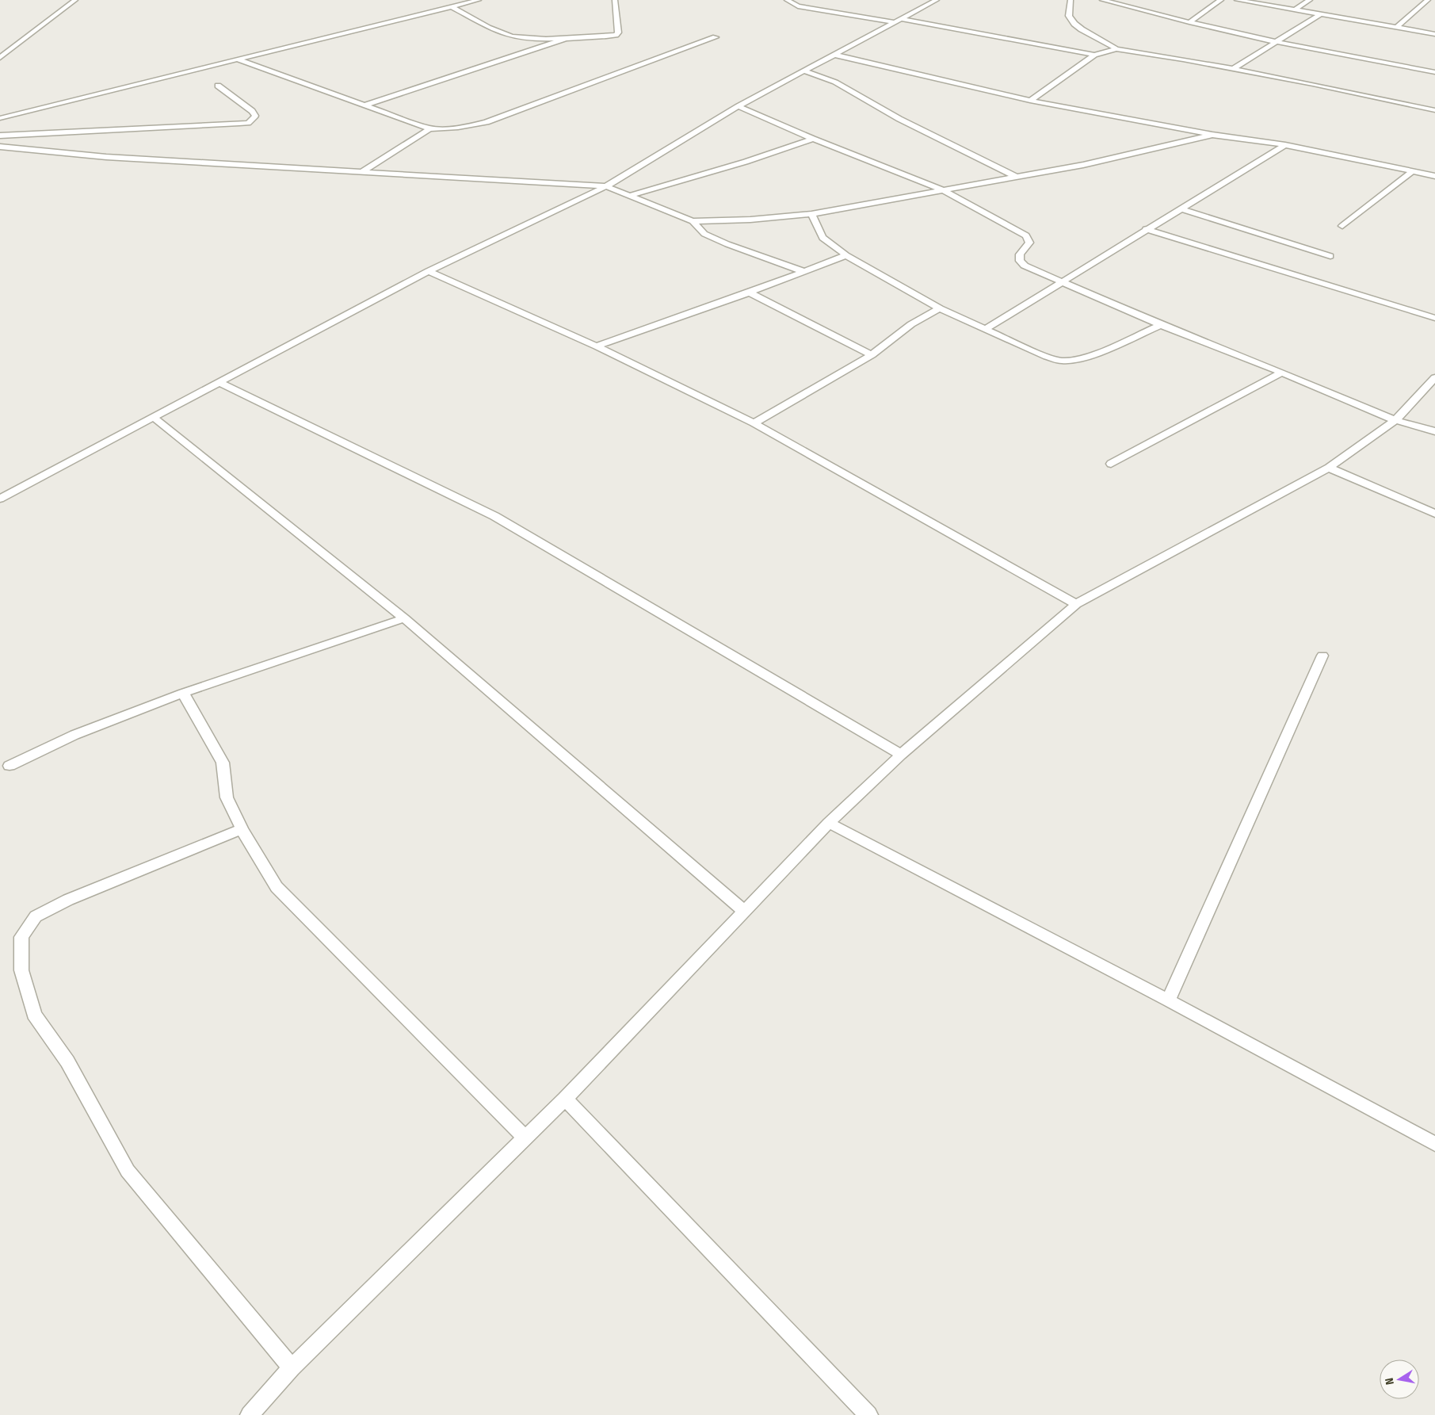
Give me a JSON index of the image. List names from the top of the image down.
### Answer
{
  "north": "left"
}
